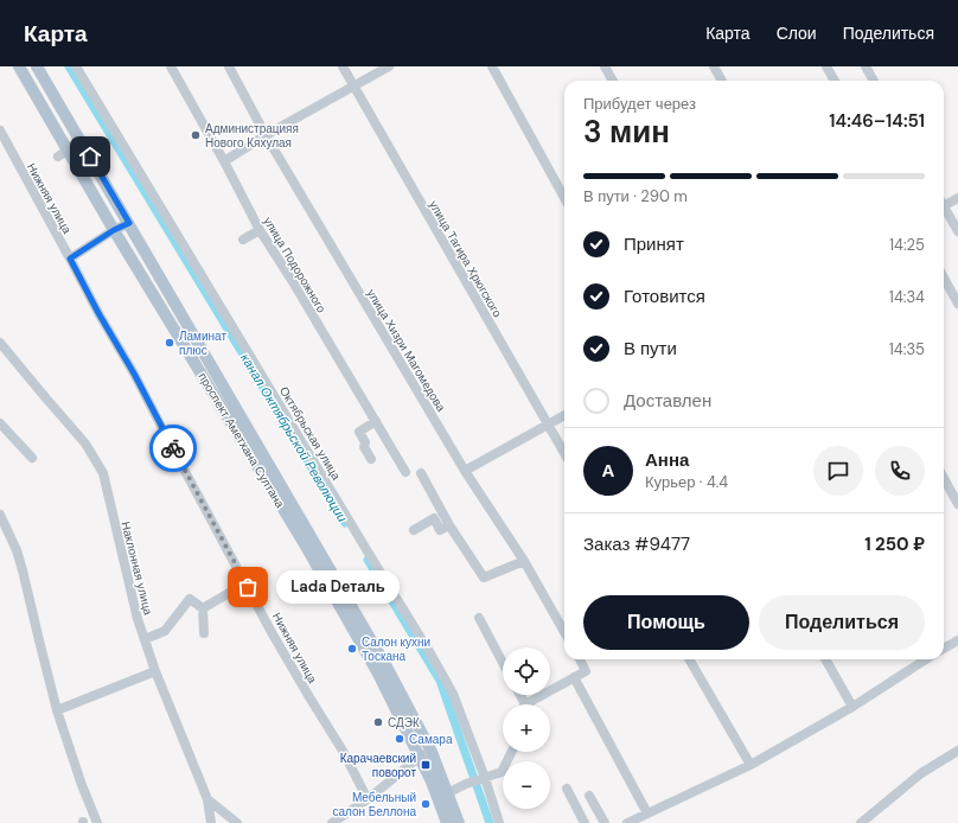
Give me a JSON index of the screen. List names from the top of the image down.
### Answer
{
  "streets": {
    "main road": ["проспект Аметхана Султана"],
    "street": [
      "Нижняя улица",
      "улица Тагира Хрюгского",
      "улица Подорожного",
      "улица Хизри Магомедова",
      "Октябрьская улица",
      "Наклонная улица"
    ]
  },
  "water": ["канал Октябрьской Революции"],
  "places": {
    "other": [
      "Администрацияя Нового Кяхулая",
      "Ламинат плюс",
      "Lada Dеталь",
      "Салон кухни Тоскана",
      "СДЭК",
      "Самара",
      "Мебельный салон Беллона"
    ],
    "transit": ["Карачаевский поворот"]
  },
  "page": {
    "header": "Карта",
    "nav": ["Карта", "Слои", "Поделиться"],
    "heading": ["3 мин", "Прибудет через", "14:46–14:51"],
    "panel": [
      "Анна",
      "Курьер · 4.4",
      "Заказ #9477",
      "1 250 ₽"
    ],
    "bar": "В пути · 290 m",
    "list": [
      ["Принят", "14:25"],
      ["Готовится", "14:34"],
      ["В пути", "14:35"],
      "Доставлен"
    ],
    "round": "А",
    "bubble": "Lada Dеталь",
    "buttons": ["Помощь", "Поделиться"],
    "map_buttons": ["+", "−"]
  }
}
